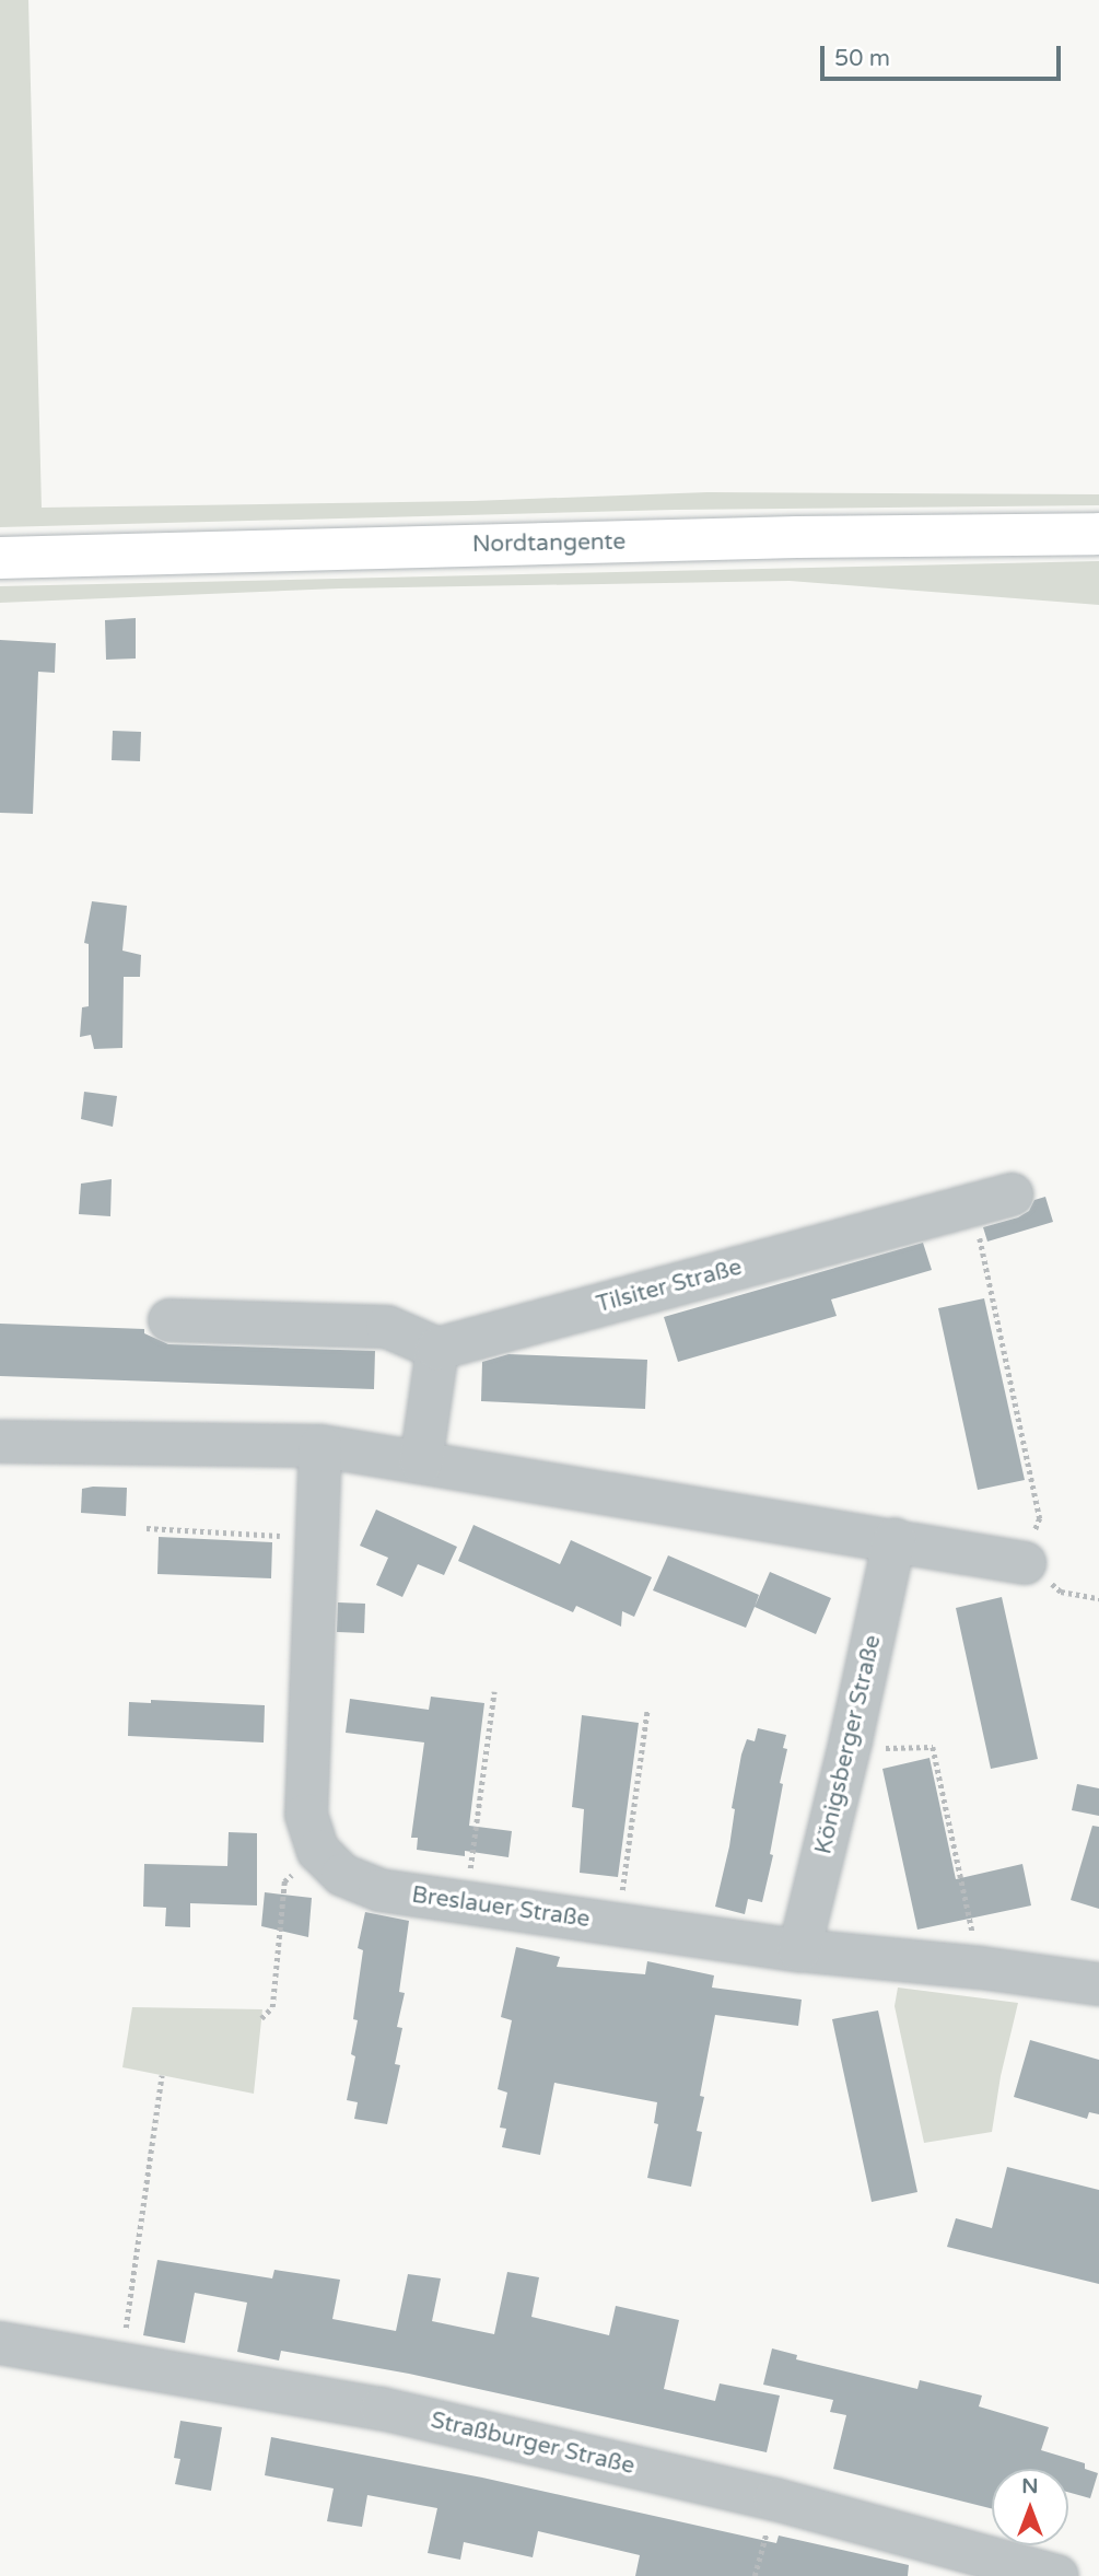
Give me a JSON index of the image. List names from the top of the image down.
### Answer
{
  "streets": {
    "main road": ["Nordtangente"],
    "street": [
      "Tilsiter Straße",
      "Königsberger Straße",
      "Breslauer Straße",
      "Straßburger Straße"
    ]
  },
  "crossings": [
    ["Königsberger Straße", "Breslauer Straße"]
  ],
  "scale_bar": "50 m",
  "north": "top"
}
